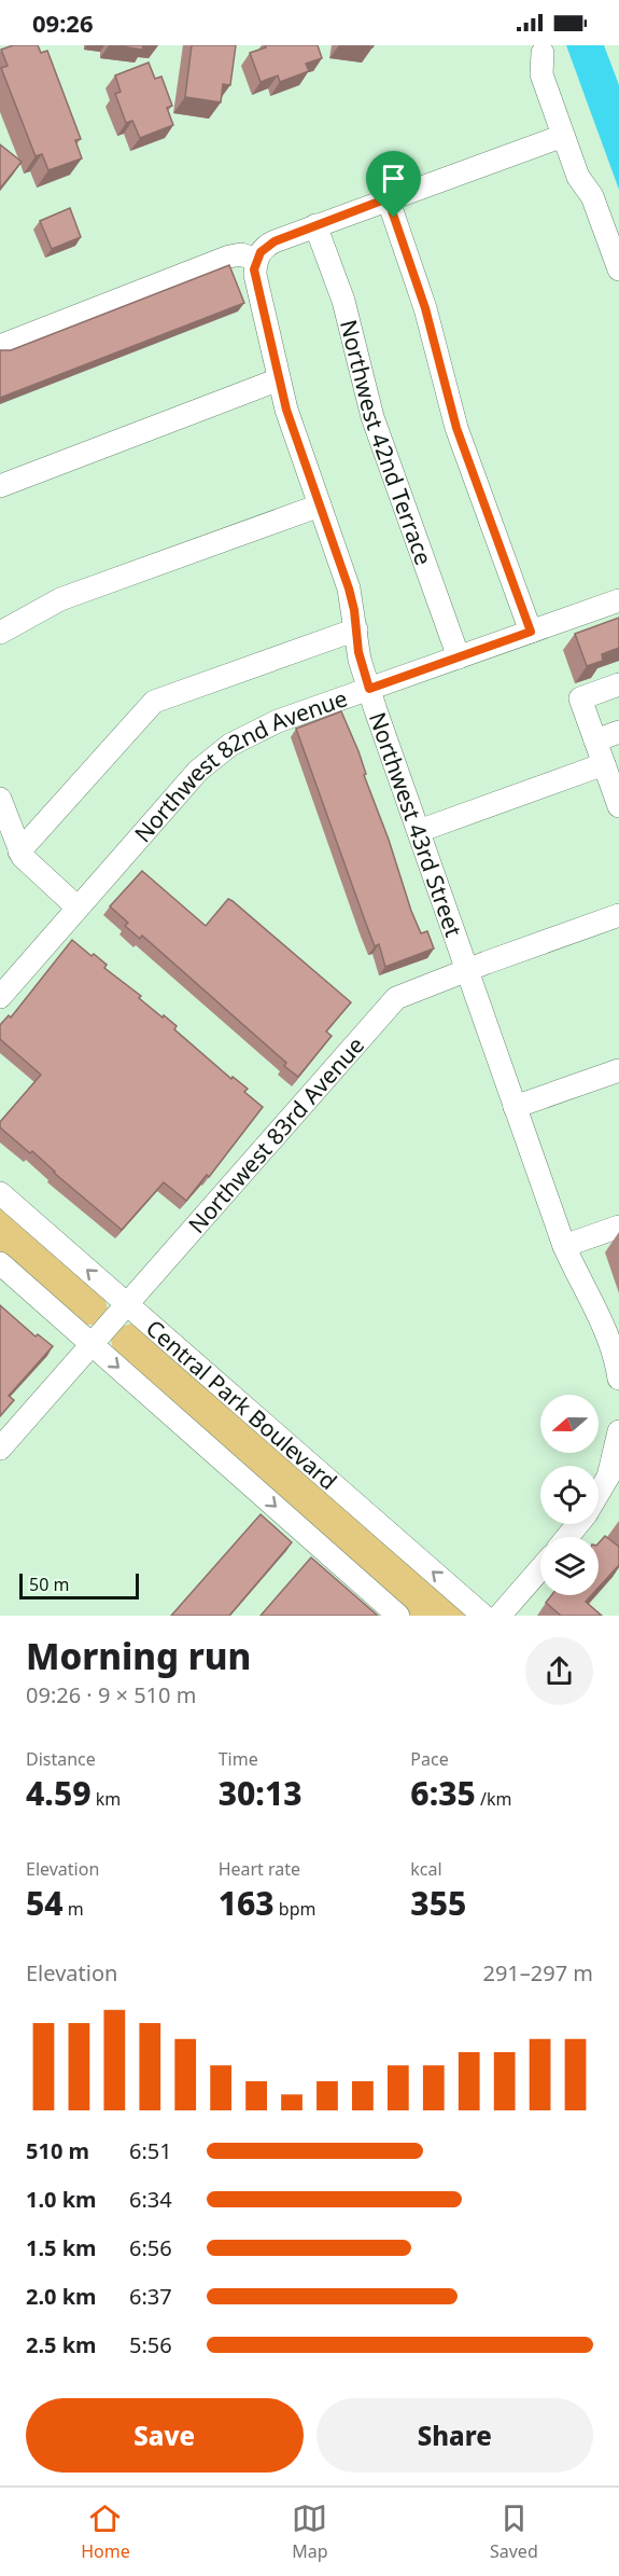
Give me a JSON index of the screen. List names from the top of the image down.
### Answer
{
  "streets": {
    "street": [
      "Northwest 42nd Terrace",
      "Northwest 82nd Avenue",
      "Northwest 43rd Street",
      "Northwest 83rd Avenue",
      "Central Park Boulevard"
    ]
  },
  "crossings": [
    ["Northwest 42nd Terrace", "Northwest 82nd Avenue"],
    ["Northwest 82nd Avenue", "Northwest 43rd Street"],
    ["Northwest 43rd Street", "Northwest 83rd Avenue"],
    ["Northwest 83rd Avenue", "Central Park Boulevard"]
  ],
  "scale_bar": "50 m",
  "north": "left",
  "page": {
    "status": "09:26",
    "scale": "50 m",
    "heading": ["Morning run", "09:26 · 9 × 510 m"],
    "stats": [
      ["Distance", "4.59 km"],
      ["Time", "30:13"],
      ["Pace", "6:35 /km"],
      ["Elevation", "54 m"],
      ["Heart rate", "163 bpm"],
      ["kcal", "355"]
    ],
    "chart": ["Elevation", "291–297 m"],
    "list": [
      {
        "name": "510 m",
        "note": "6:51"
      },
      {
        "name": "1.0 km",
        "note": "6:34"
      },
      {
        "name": "1.5 km",
        "note": "6:56"
      },
      {
        "name": "2.0 km",
        "note": "6:37"
      },
      {
        "name": "2.5 km",
        "note": "5:56"
      }
    ],
    "buttons": ["Save", "Share"],
    "tabs": ["Home", "Map", "Saved"]
  }
}
